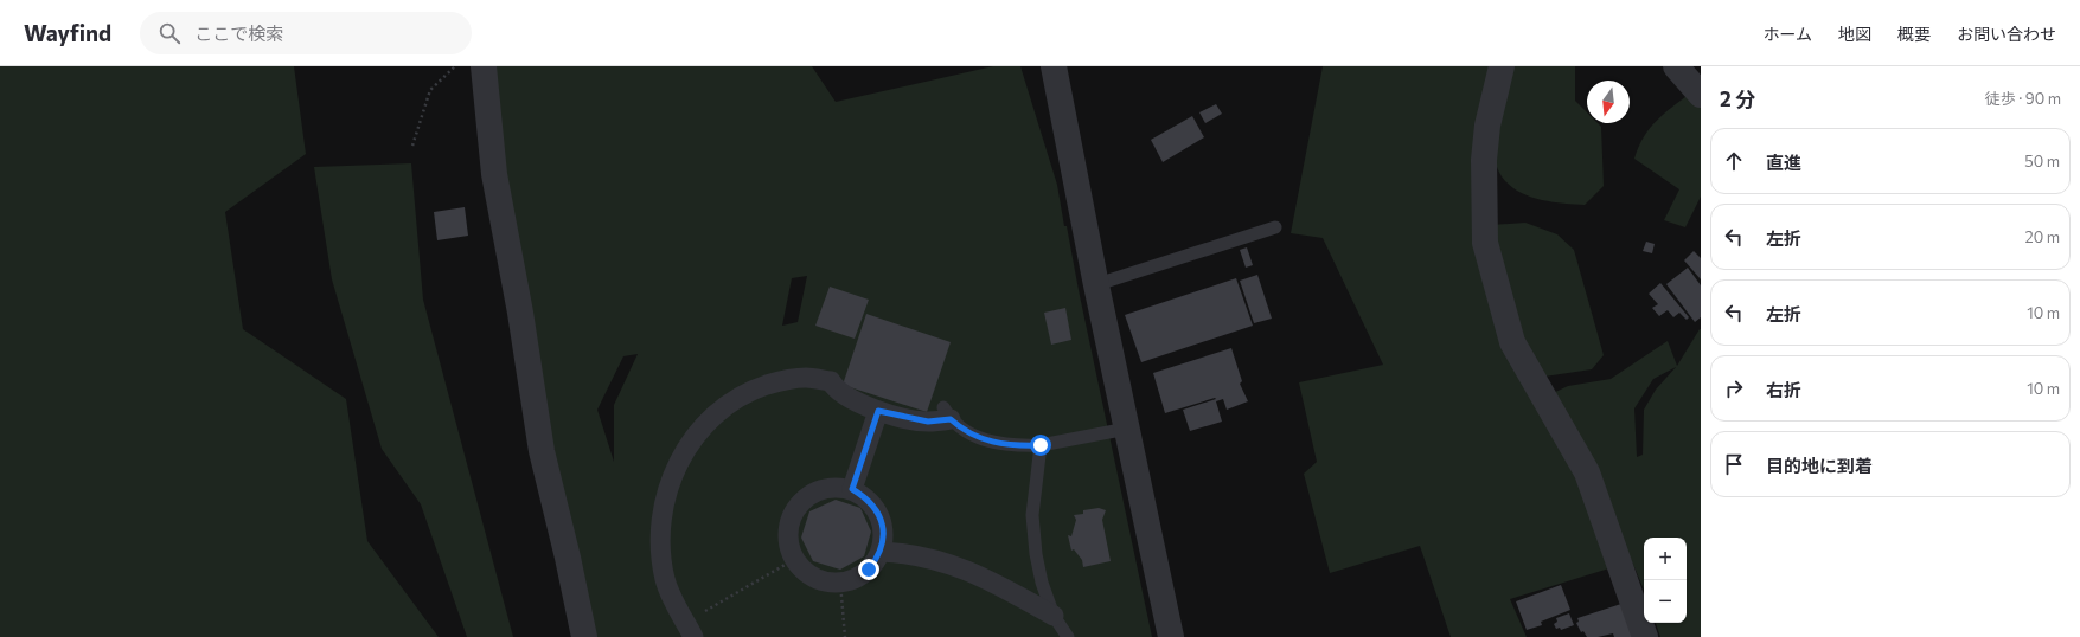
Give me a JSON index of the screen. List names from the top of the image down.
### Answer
{
  "north": "bottom",
  "page": {
    "header": "Wayfind",
    "search": "ここで検索",
    "nav": [
      "ホーム",
      "地図",
      "概要",
      "お問い合わせ"
    ],
    "heading": ["2 分", "徒歩 · 90 m"],
    "list": [
      ["直進", "50 m"],
      ["左折", "20 m"],
      ["左折", "10 m"],
      ["右折", "10 m"],
      "目的地に到着"
    ],
    "map_buttons": ["+", "−"]
  }
}
